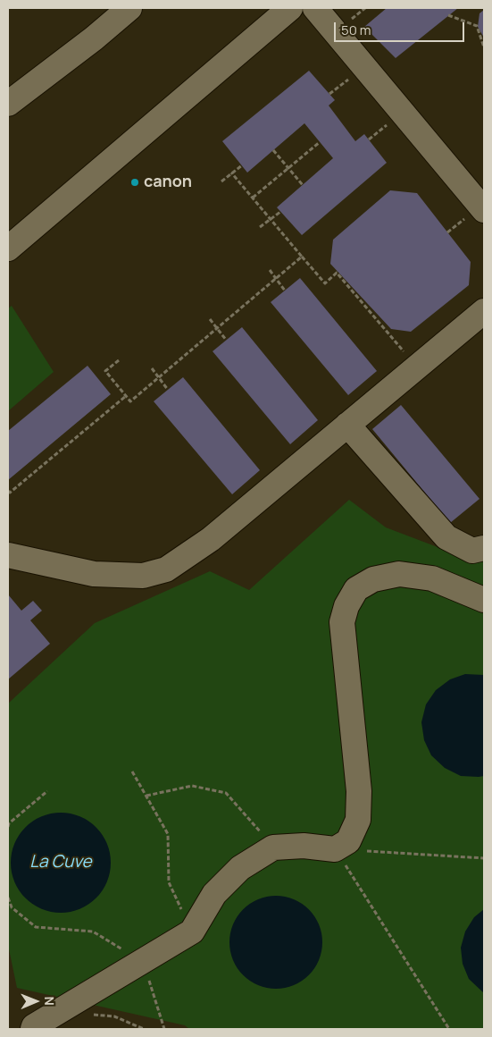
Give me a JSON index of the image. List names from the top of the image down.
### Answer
{
  "water": ["La Cuve"],
  "places": ["canon"],
  "scale_bar": "50 m",
  "north": "right"
}
